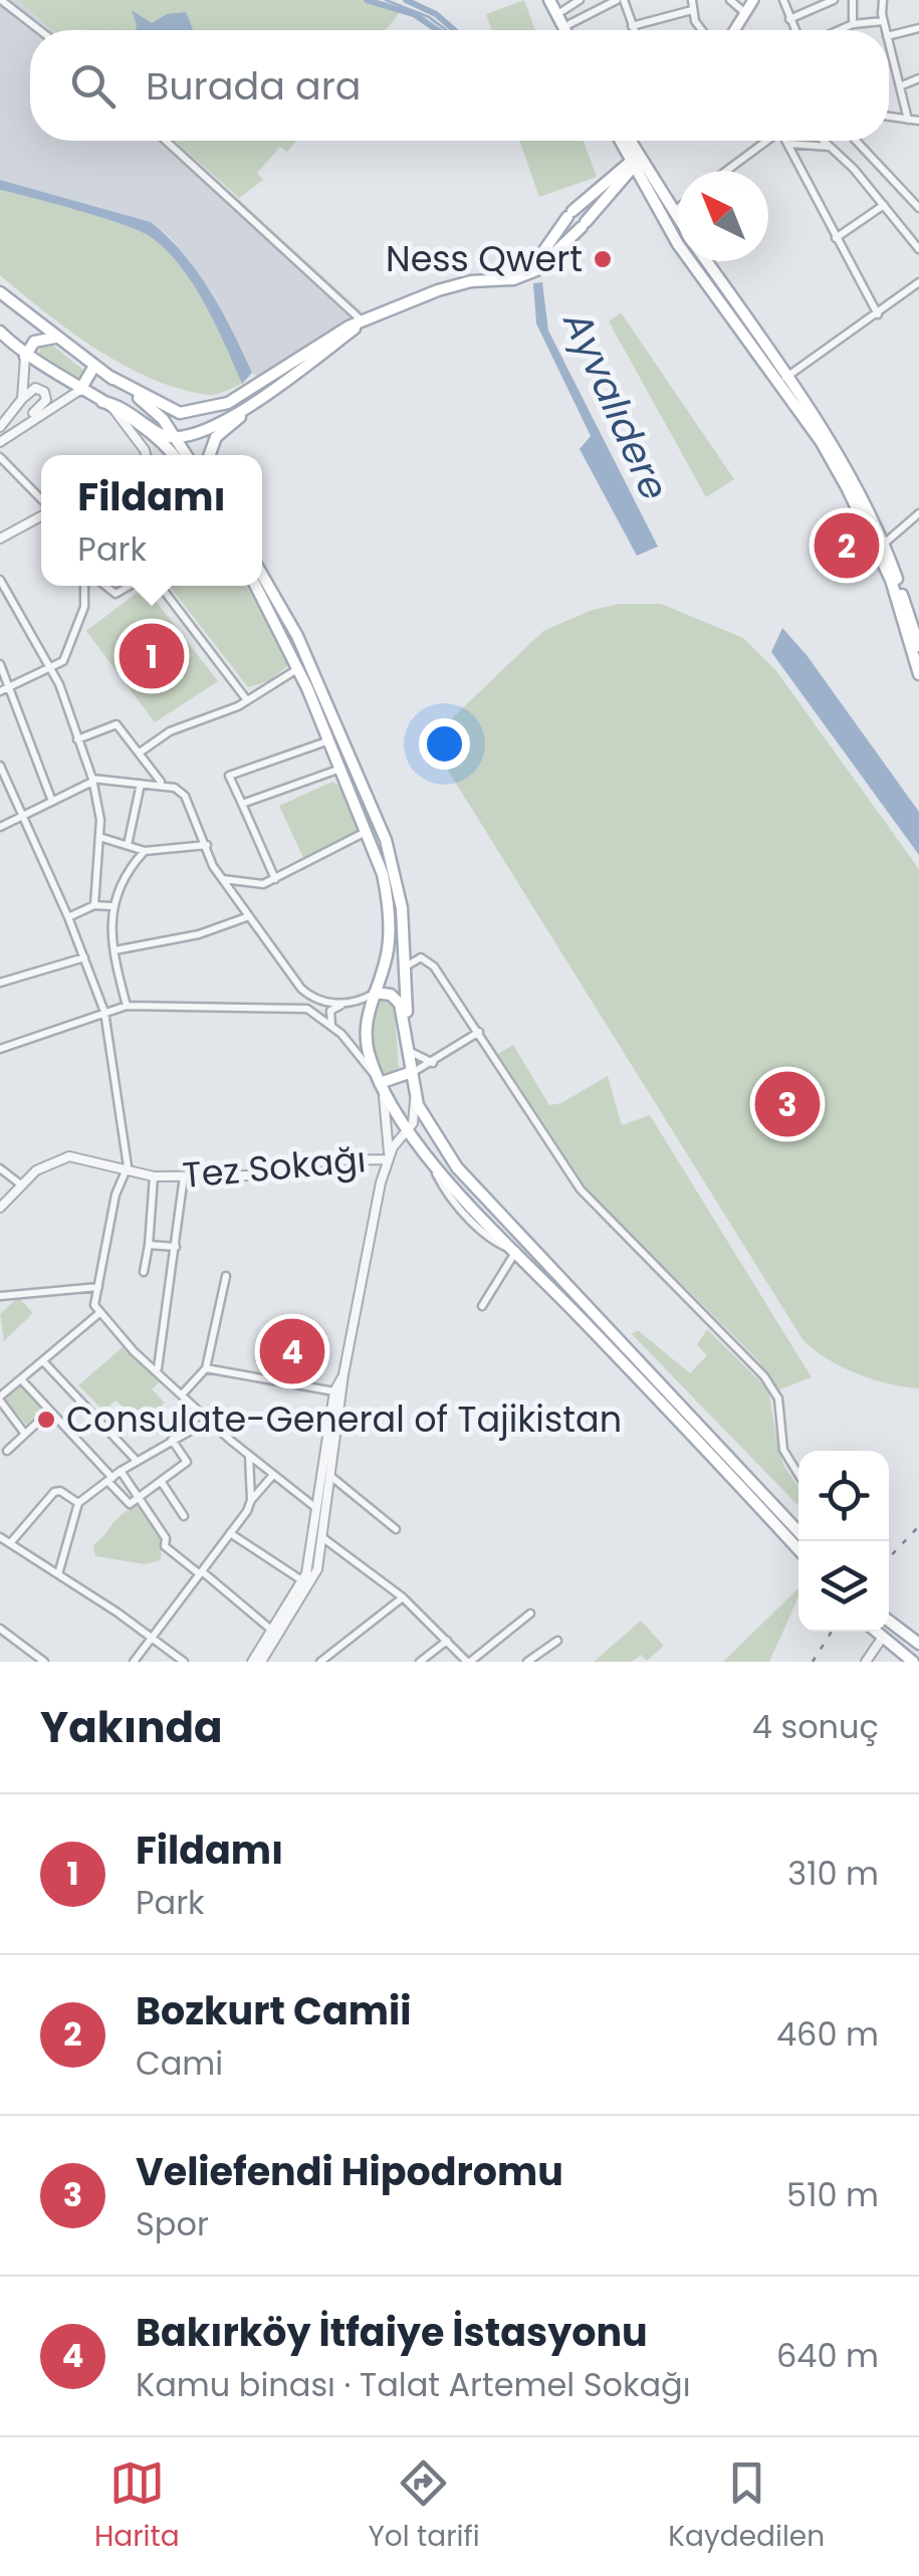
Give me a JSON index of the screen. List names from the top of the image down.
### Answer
{
  "streets": {
    "street": ["Tez Sokağı"]
  },
  "water": ["Ayvalıdere"],
  "places": ["Ness Qwert", "Consulate-General of Tajikistan"],
  "north": "top left",
  "page": {
    "search": "Burada ara",
    "popup": ["Fildamı", "Park"],
    "pins": [
      "2",
      "1",
      "3",
      "4"
    ],
    "heading": ["Yakında", "4 sonuç"],
    "list": [
      {
        "mark": "1",
        "name": "Fildamı",
        "note": "Park",
        "value": "310 m"
      },
      {
        "mark": "2",
        "name": "Bozkurt Camii",
        "note": "Cami",
        "value": "460 m"
      },
      {
        "mark": "3",
        "name": "Veliefendi Hipodromu",
        "note": "Spor",
        "value": "510 m"
      },
      {
        "mark": "4",
        "name": "Bakırköy İtfaiye İstasyonu",
        "note": "Kamu binası · Talat Artemel Sokağı",
        "value": "640 m"
      }
    ],
    "nav": ["Harita", "Yol tarifi", "Kaydedilen"]
  }
}
